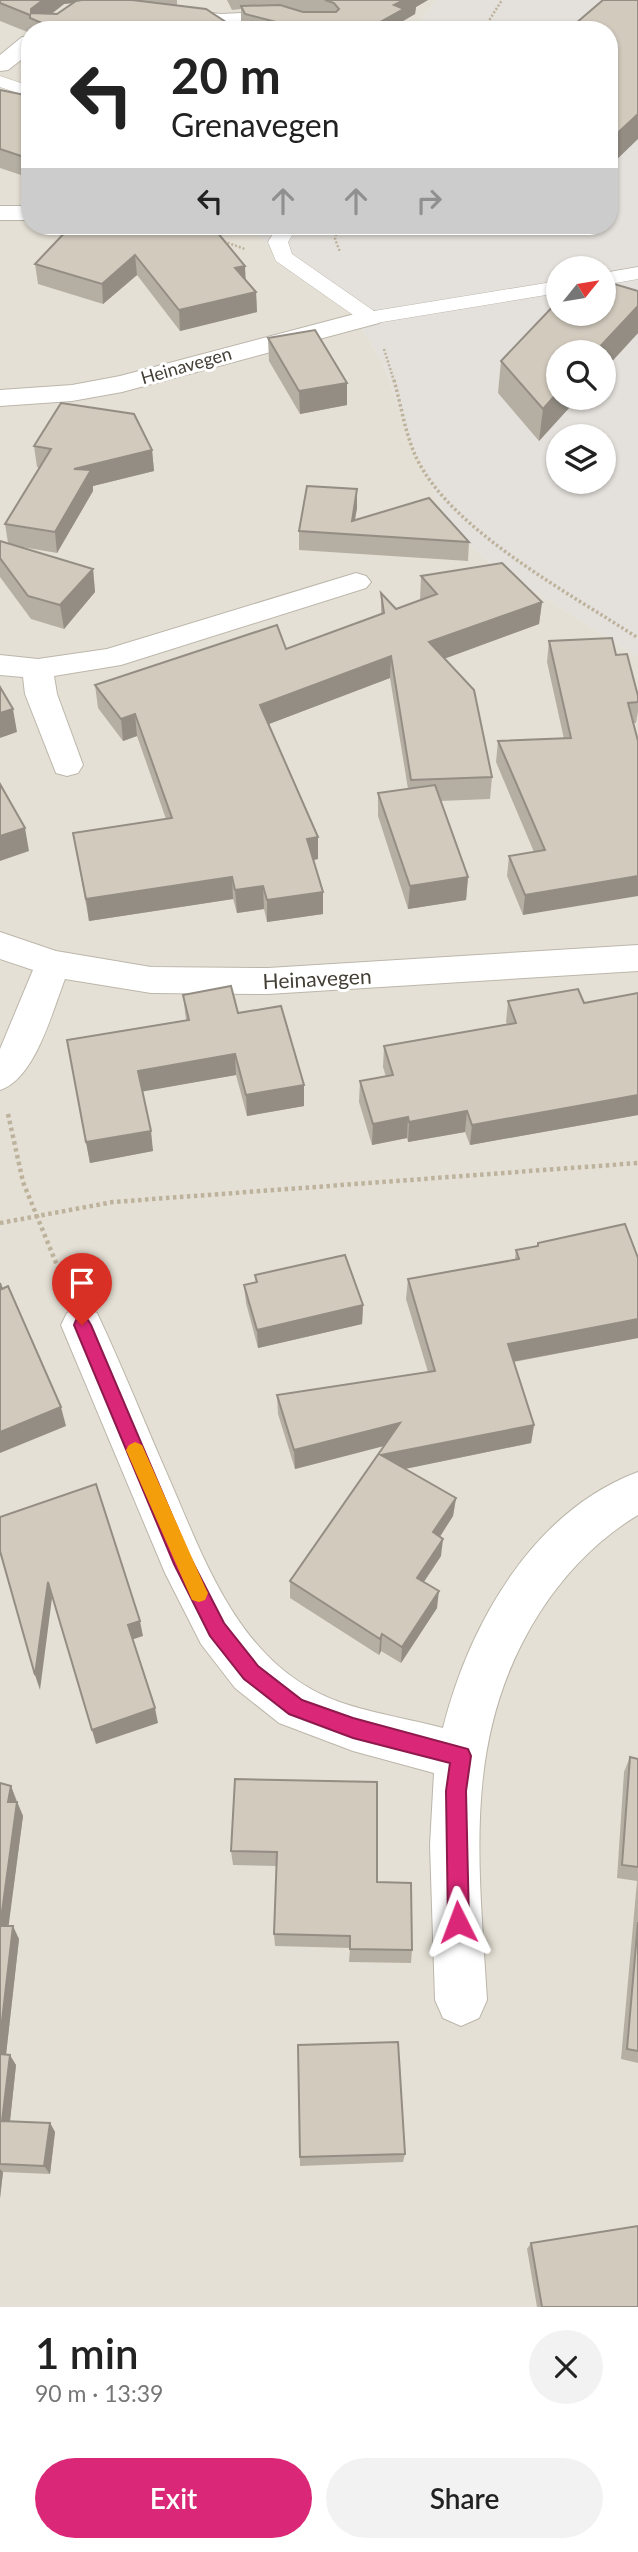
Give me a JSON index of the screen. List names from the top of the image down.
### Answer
{
  "streets": {
    "street": ["Heinavegen"]
  },
  "north": "top right",
  "page": {
    "turn": ["20 m", "Grenavegen"],
    "heading": ["1 min", "90 m · 13:39"],
    "buttons": ["Exit", "Share"]
  }
}
